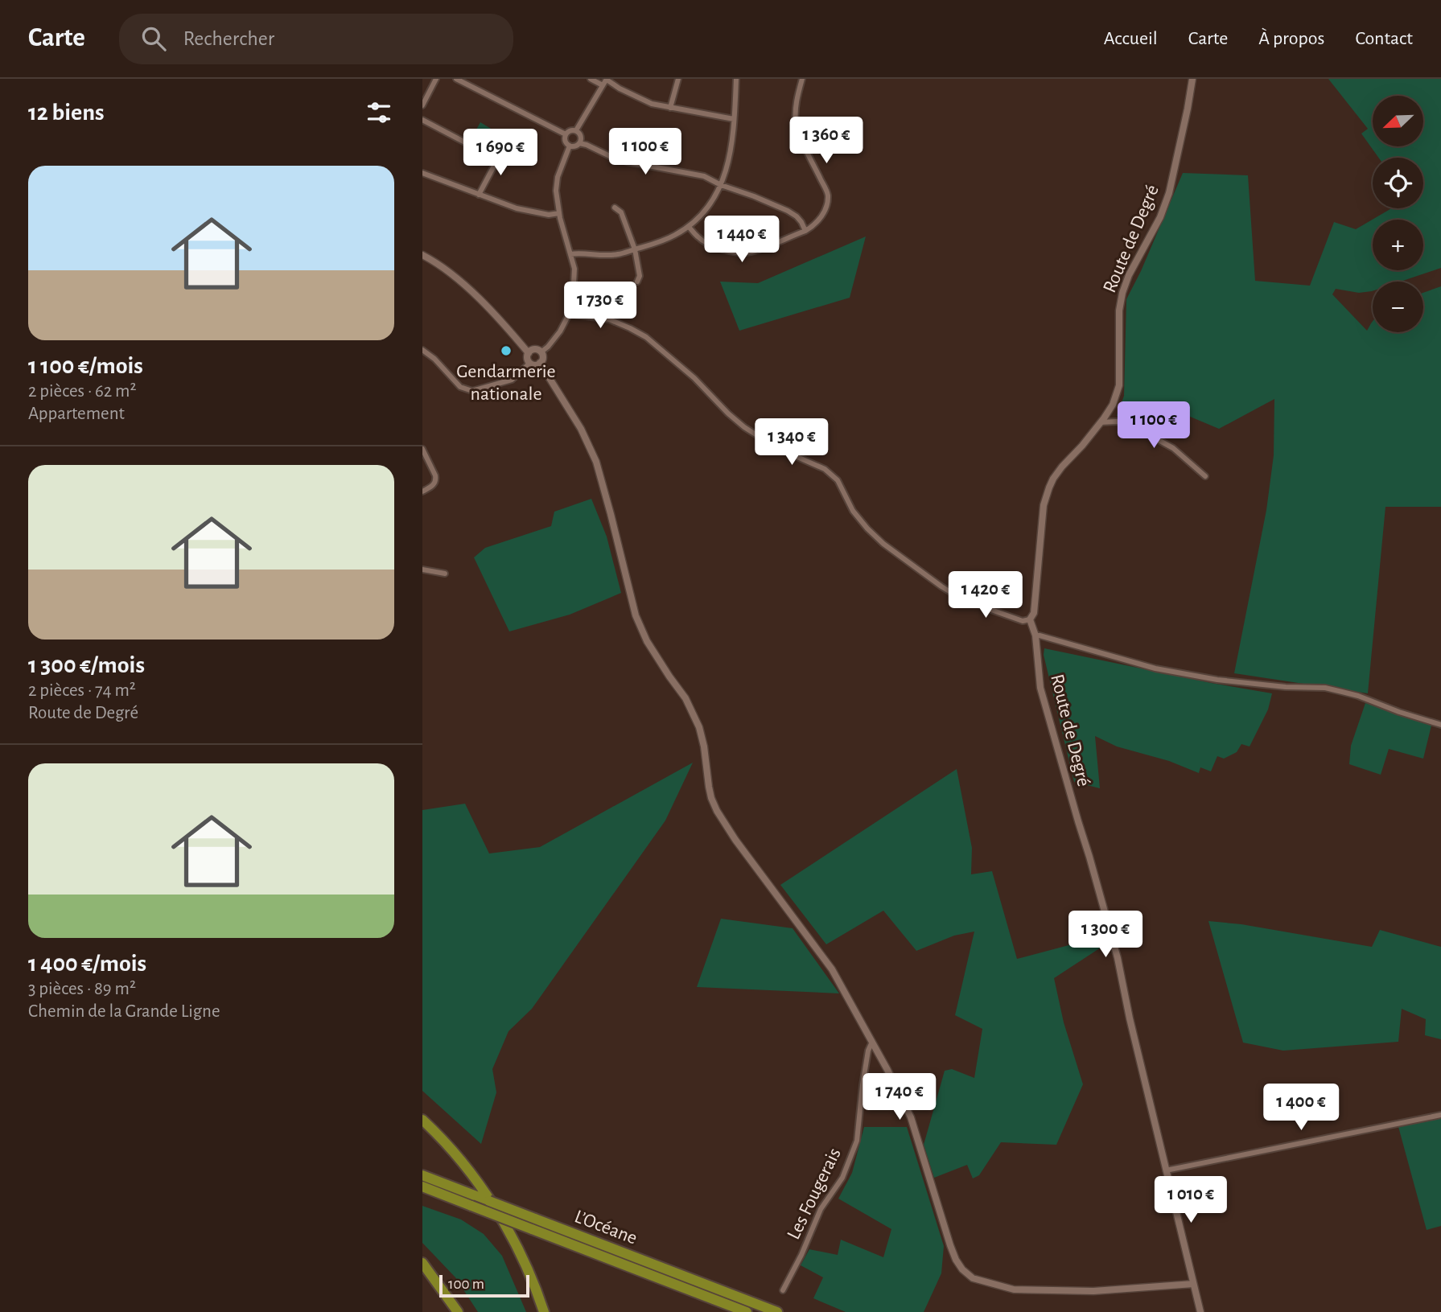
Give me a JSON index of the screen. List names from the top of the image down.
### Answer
{
  "streets": {
    "highway": ["L’Océane"],
    "street": ["Route de Degré", "Les Fougerais"]
  },
  "places": ["Gendarmerie nationale"],
  "scale_bar": "100 m",
  "north": "bottom left",
  "page": {
    "header": "Carte",
    "search": "Rechercher",
    "nav": [
      "Accueil",
      "Carte",
      "À propos",
      "Contact"
    ],
    "heading": "12 biens",
    "map_buttons": ["+", "−"],
    "price": [
      "1 360 €",
      "1 100 €",
      "1 690 €",
      "1 440 €",
      "1 730 €",
      "1 100 €",
      "1 340 €",
      "1 420 €",
      "1 300 €",
      "1 740 €",
      "1 400 €",
      "1 010 €"
    ],
    "list": [
      {
        "name": "1 100 €/mois",
        "note": "2 pièces · 62 m² · Appartement"
      },
      {
        "name": "1 300 €/mois",
        "note": "2 pièces · 74 m² · Route de Degré"
      },
      {
        "name": "1 400 €/mois",
        "note": "3 pièces · 89 m² · Chemin de la Grande Ligne"
      }
    ],
    "scale": "100 m"
  }
}
